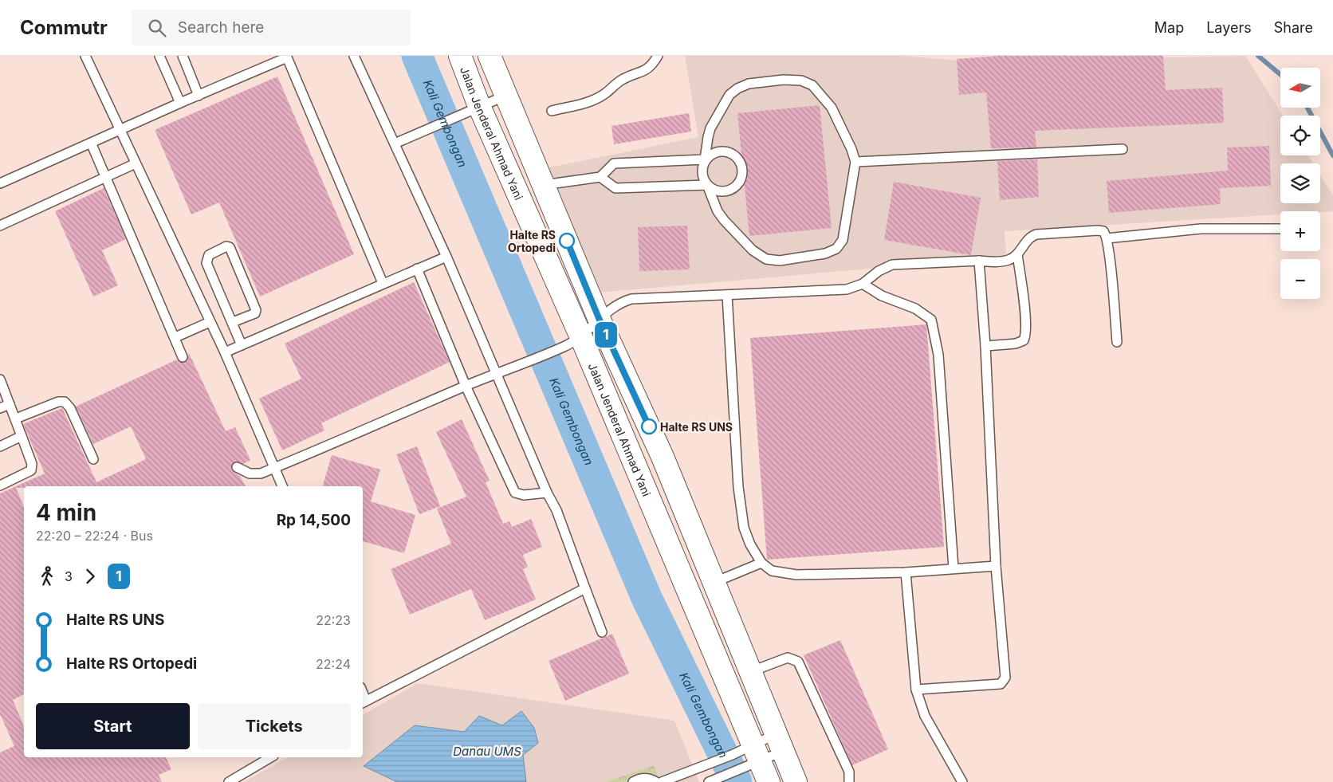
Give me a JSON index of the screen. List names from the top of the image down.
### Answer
{
  "streets": {
    "highway": ["Jalan Jenderal Ahmad Yani"]
  },
  "water": ["Kali Gembongan", "Danau UMS"],
  "places": ["Halte RS Ortopedi", "Halte RS UNS"],
  "lines": ["bus line 1"],
  "north": "left",
  "page": {
    "header": "Commutr",
    "search": "Search here",
    "nav": ["Map", "Layers", "Share"],
    "on_map": "1",
    "map_buttons": ["+", "−"],
    "heading": ["4 min", "22:20 – 22:24 · Bus", "Rp 14,500"],
    "legs": ["3", "1"],
    "list": [
      {
        "name": "Halte RS UNS",
        "value": "22:23"
      },
      {
        "name": "Halte RS Ortopedi",
        "value": "22:24"
      }
    ],
    "buttons": ["Start", "Tickets"]
  }
}
